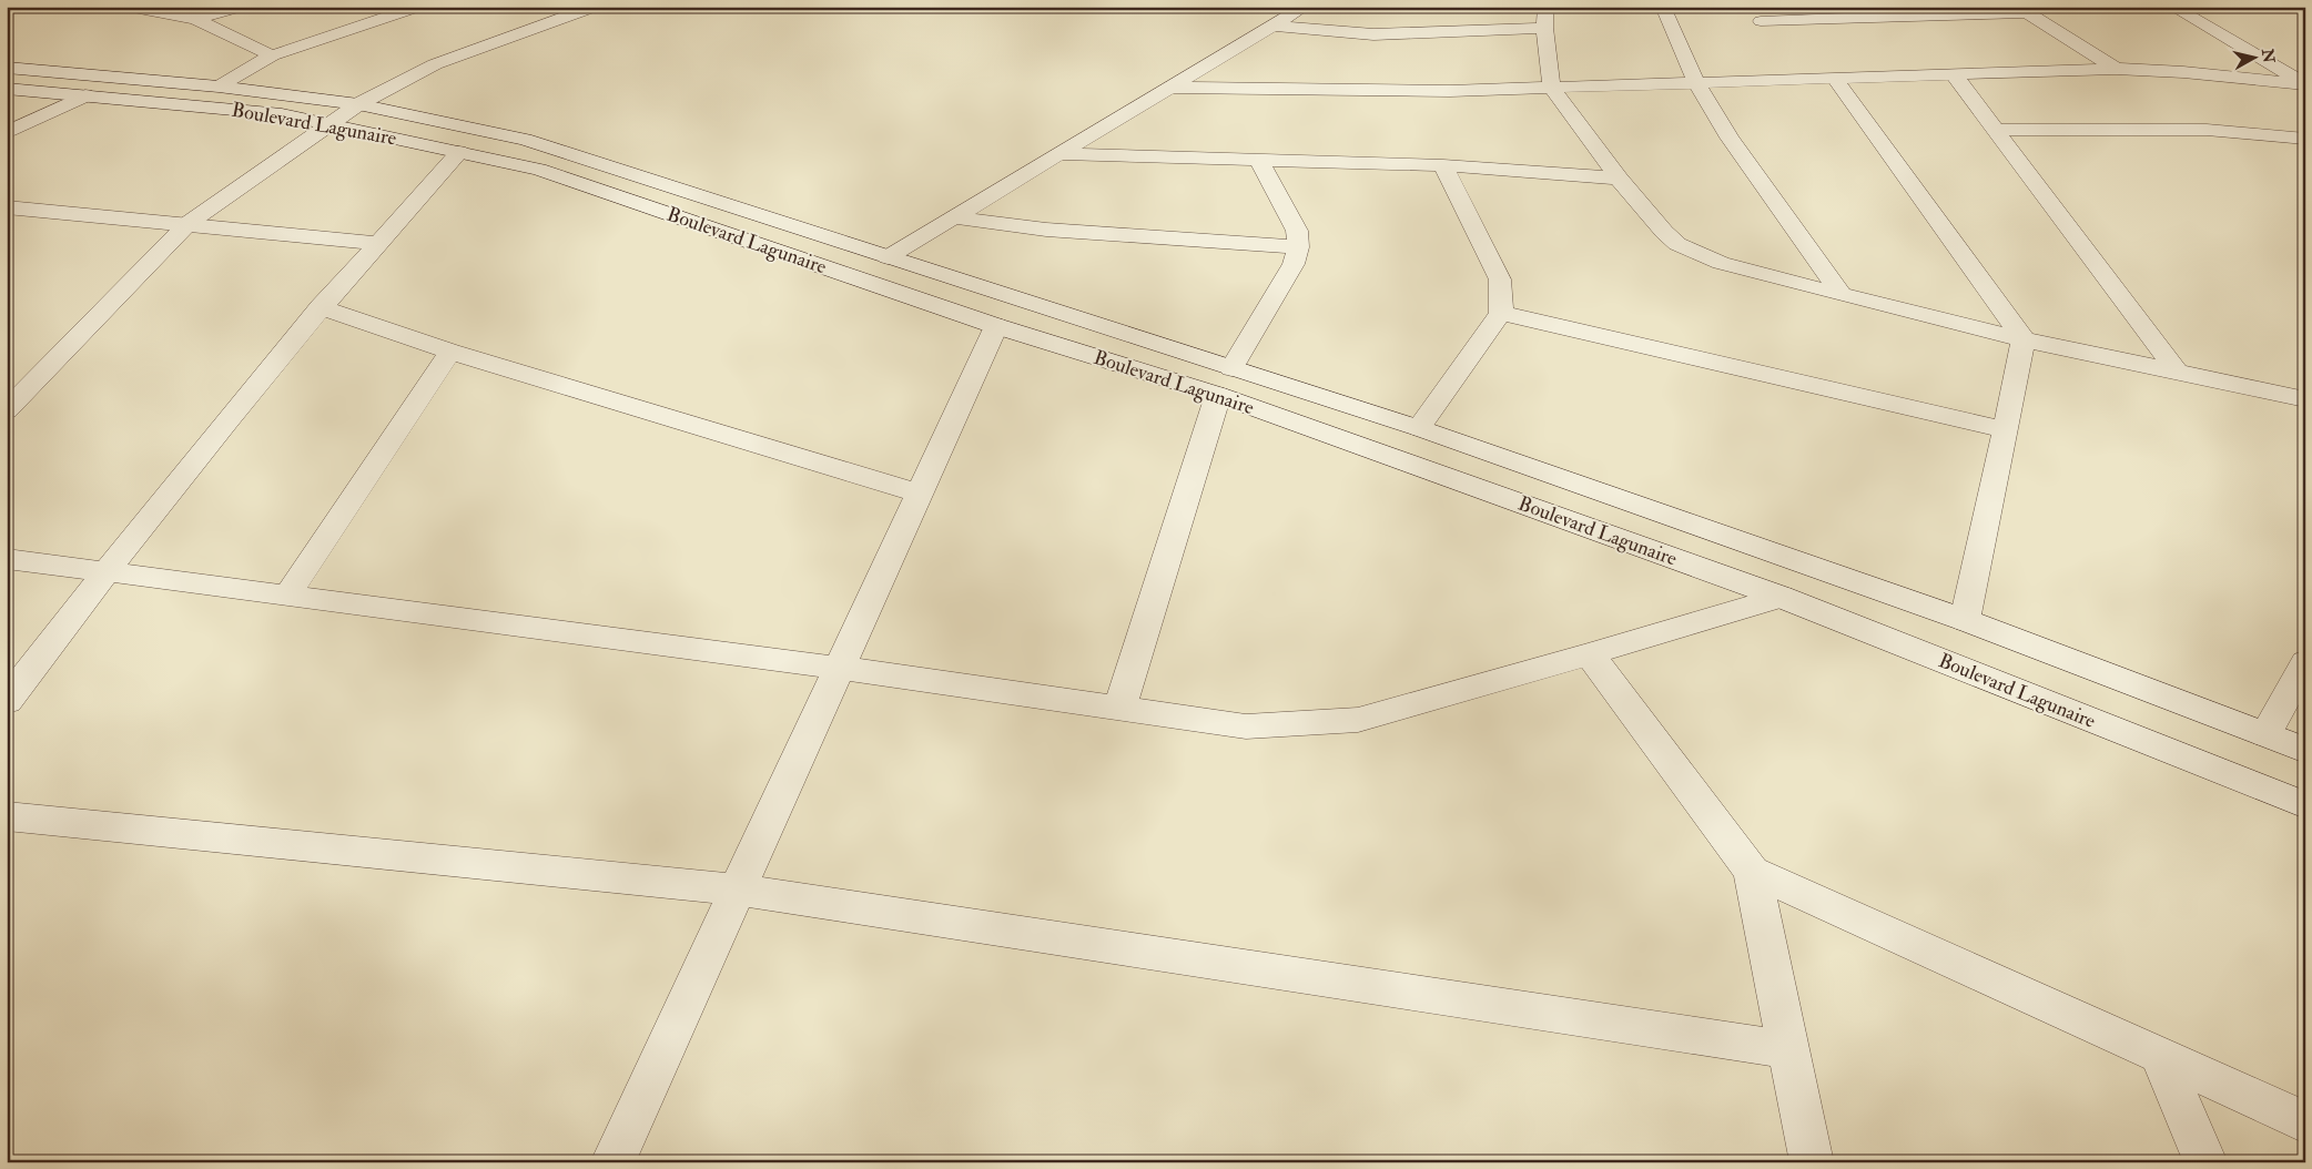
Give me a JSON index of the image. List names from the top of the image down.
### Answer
{
  "streets": {
    "street": ["Boulevard Lagunaire"]
  },
  "north": "right"
}
